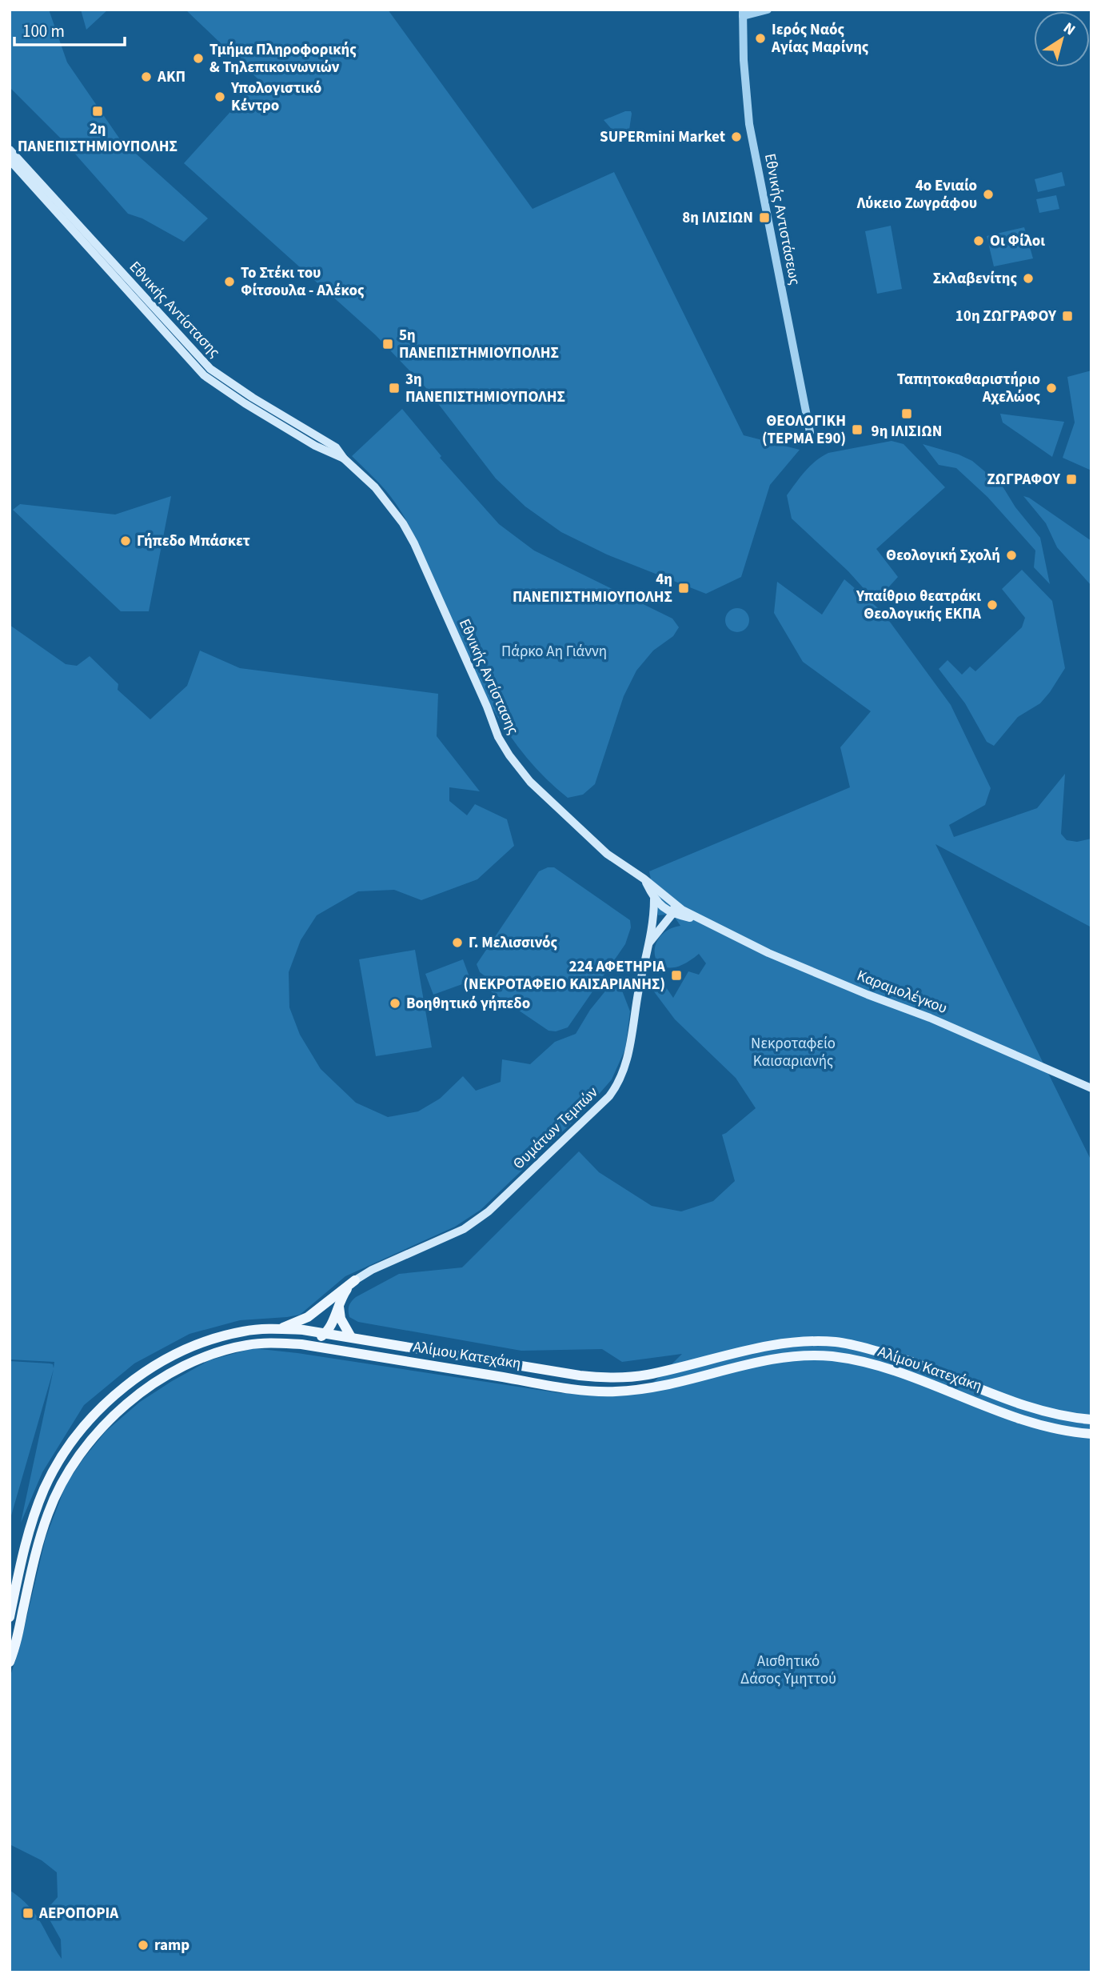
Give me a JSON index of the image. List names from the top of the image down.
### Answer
{
  "streets": {
    "main road": [
      "Εθνικής Αντίστασης",
      "Καραμολέγκου",
      "Θυμάτων Τεμπών",
      "Αλίμου Κατεχάκη"
    ],
    "street": ["Εθνικής Αντιστάσεως"]
  },
  "crossings": [
    ["Εθνικής Αντίστασης", "Καραμολέγκου"],
    ["Εθνικής Αντίστασης", "Θυμάτων Τεμπών"]
  ],
  "parks": ["Πάρκο Αη Γιάννη", "Νεκροταφείο Καισαριανής", "Αισθητικό Δάσος Υμηττού"],
  "places": {
    "other": [
      "Ιερός Ναός Αγίας Μαρίνης",
      "Τμήμα Πληροφορικής & Τηλεπικοινωνιών",
      "ΑΚΠ",
      "Υπολογιστικό Κέντρο",
      "SUPERmini Market",
      "4ο Ενιαίο Λύκειο Ζωγράφου",
      "Οι Φίλοι",
      "Σκλαβενίτης",
      "Το Στέκι του Φίτσουλα - Αλέκος",
      "Ταπητοκαθαριστήριο Αχελώος",
      "Γήπεδο Μπάσκετ",
      "Θεολογική Σχολή",
      "Υπαίθριο θεατράκι Θεολογικής ΕΚΠΑ",
      "Γ. Μελισσινός",
      "Βοηθητικό γήπεδο",
      "ramp"
    ],
    "transit": [
      "2η ΠΑΝΕΠΙΣΤΗΜΙΟΥΠΟΛΗΣ",
      "8η ΙΛΙΣΙΩΝ",
      "10η ΖΩΓΡΑΦΟΥ",
      "5η ΠΑΝΕΠΙΣΤΗΜΙΟΥΠΟΛΗΣ",
      "3η ΠΑΝΕΠΙΣΤΗΜΙΟΥΠΟΛΗΣ",
      "9η ΙΛΙΣΙΩΝ",
      "ΘΕΟΛΟΓΙΚΗ (ΤΕΡΜΑ Ε90)",
      "ΖΩΓΡΑΦΟΥ",
      "4η ΠΑΝΕΠΙΣΤΗΜΙΟΥΠΟΛΗΣ",
      "224 ΑΦΕΤΗΡΙΑ (ΝΕΚΡΟΤΑΦΕΙΟ ΚΑΙΣΑΡΙΑΝΗΣ)",
      "ΑΕΡΟΠΟΡΙΑ"
    ]
  },
  "scale_bar": "100 m",
  "north": "top right"
}
